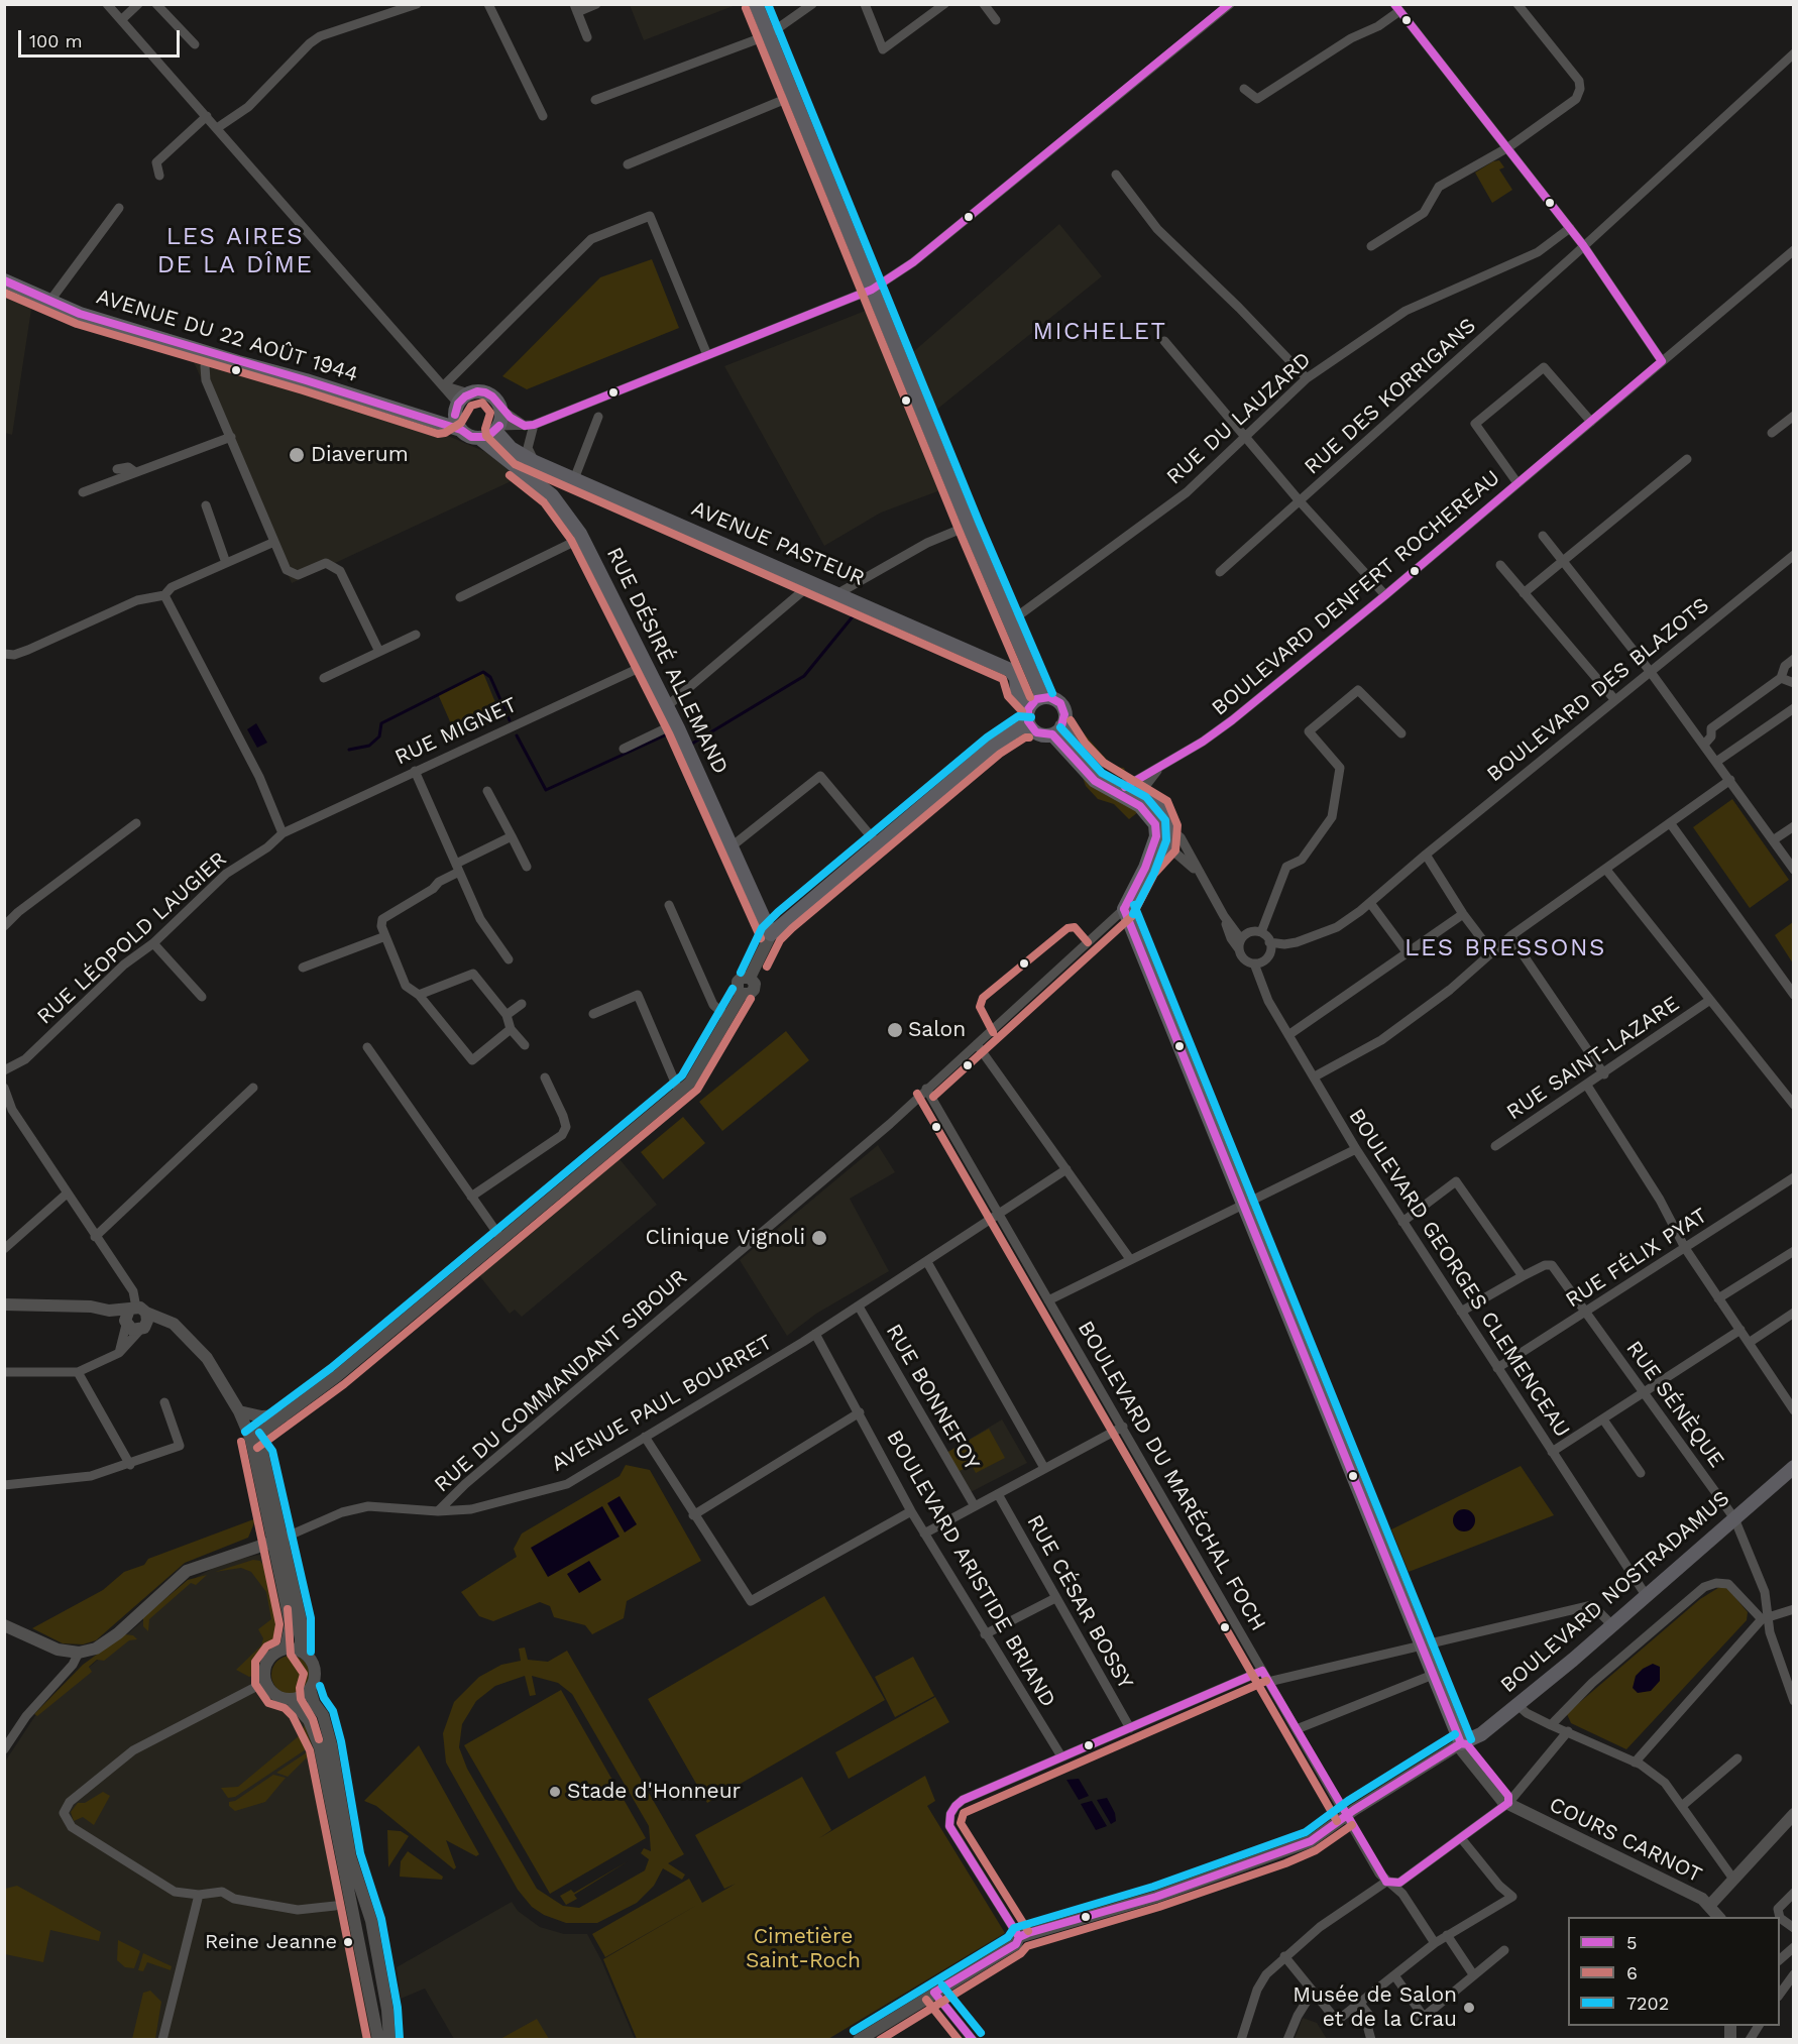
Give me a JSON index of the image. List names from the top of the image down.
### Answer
{
  "streets": {
    "main road": [
      "AVENUE DU 22 AOÛT 1944",
      "AVENUE PASTEUR",
      "RUE DÉSIRÉ ALLEMAND",
      "BOULEVARD NOSTRADAMUS",
      "COURS CARNOT"
    ],
    "street": [
      "RUE DES KORRIGANS",
      "RUE DU LAUZARD",
      "BOULEVARD DENFERT ROCHEREAU",
      "BOULEVARD DES BLAZOTS",
      "RUE MIGNET",
      "RUE LÉOPOLD LAUGIER",
      "RUE SAINT-LAZARE",
      "RUE FÉLIX PYAT",
      "BOULEVARD GEORGES CLEMENCEAU",
      "RUE DU COMMANDANT SIBOUR",
      "RUE BONNEFOY",
      "AVENUE PAUL BOURRET",
      "RUE SÉNÈQUE",
      "BOULEVARD DU MARÉCHAL FOCH",
      "BOULEVARD ARISTIDE BRIAND",
      "RUE CÉSAR BOSSY"
    ]
  },
  "crossings": [
    ["AVENUE DU 22 AOÛT 1944", "AVENUE PASTEUR"],
    ["AVENUE DU 22 AOÛT 1944", "RUE DÉSIRÉ ALLEMAND"],
    ["AVENUE PASTEUR", "RUE DÉSIRÉ ALLEMAND"],
    ["RUE DÉSIRÉ ALLEMAND", "RUE MIGNET"],
    ["BOULEVARD DES BLAZOTS", "BOULEVARD GEORGES CLEMENCEAU"],
    ["RUE MIGNET", "RUE LÉOPOLD LAUGIER"],
    ["RUE FÉLIX PYAT", "BOULEVARD GEORGES CLEMENCEAU"],
    ["RUE FÉLIX PYAT", "RUE SÉNÈQUE"],
    ["BOULEVARD GEORGES CLEMENCEAU", "BOULEVARD NOSTRADAMUS"],
    ["RUE DU COMMANDANT SIBOUR", "AVENUE PAUL BOURRET"],
    ["RUE DU COMMANDANT SIBOUR", "BOULEVARD DU MARÉCHAL FOCH"],
    ["RUE BONNEFOY", "AVENUE PAUL BOURRET"],
    ["AVENUE PAUL BOURRET", "BOULEVARD DU MARÉCHAL FOCH"],
    ["AVENUE PAUL BOURRET", "BOULEVARD ARISTIDE BRIAND"],
    ["RUE SÉNÈQUE", "BOULEVARD NOSTRADAMUS"]
  ],
  "districts": ["LES AIRES DE LA DÎME", "MICHELET", "LES BRESSONS"],
  "parks": ["Cimetière Saint-Roch"],
  "places": [
    "Diaverum",
    "Salon",
    "Clinique Vignoli",
    "Stade d'Honneur",
    "Reine Jeanne",
    "Musée de Salon et de la Crau"
  ],
  "lines": ["transit line 5", "transit line 7202", "transit line 6"],
  "legend": ["5", "6", "7202"],
  "scale_bar": "100 m"
}
